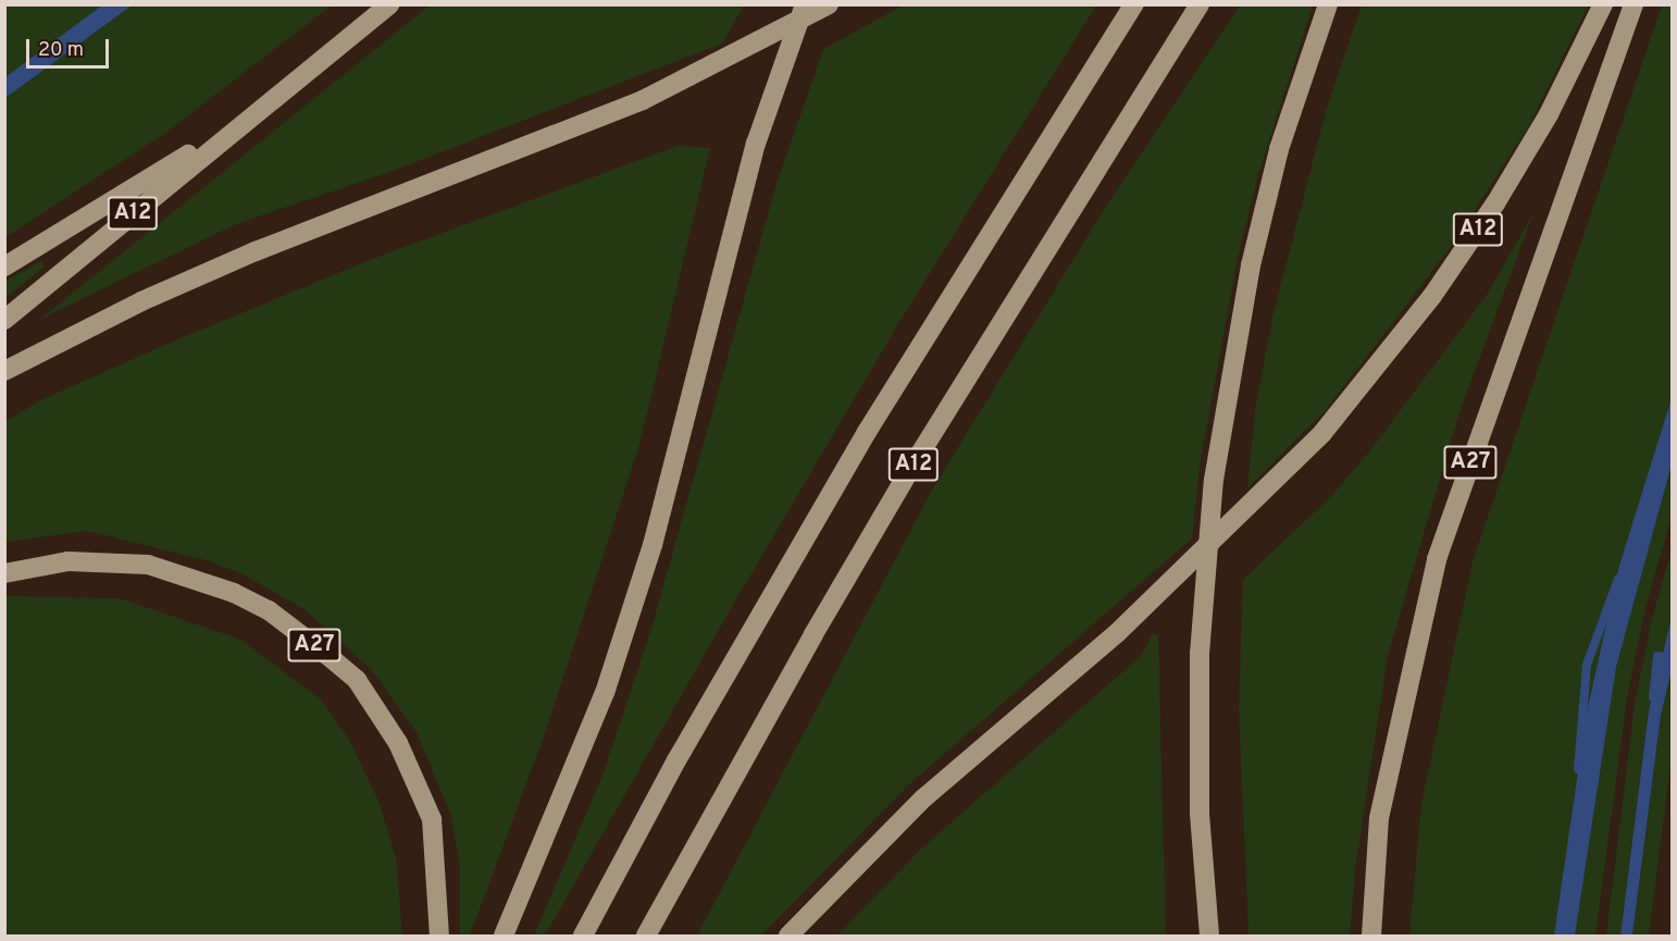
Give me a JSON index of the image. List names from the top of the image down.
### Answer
{
  "streets": {
    "highway": ["A12", "A27"]
  },
  "scale_bar": "20 m"
}
